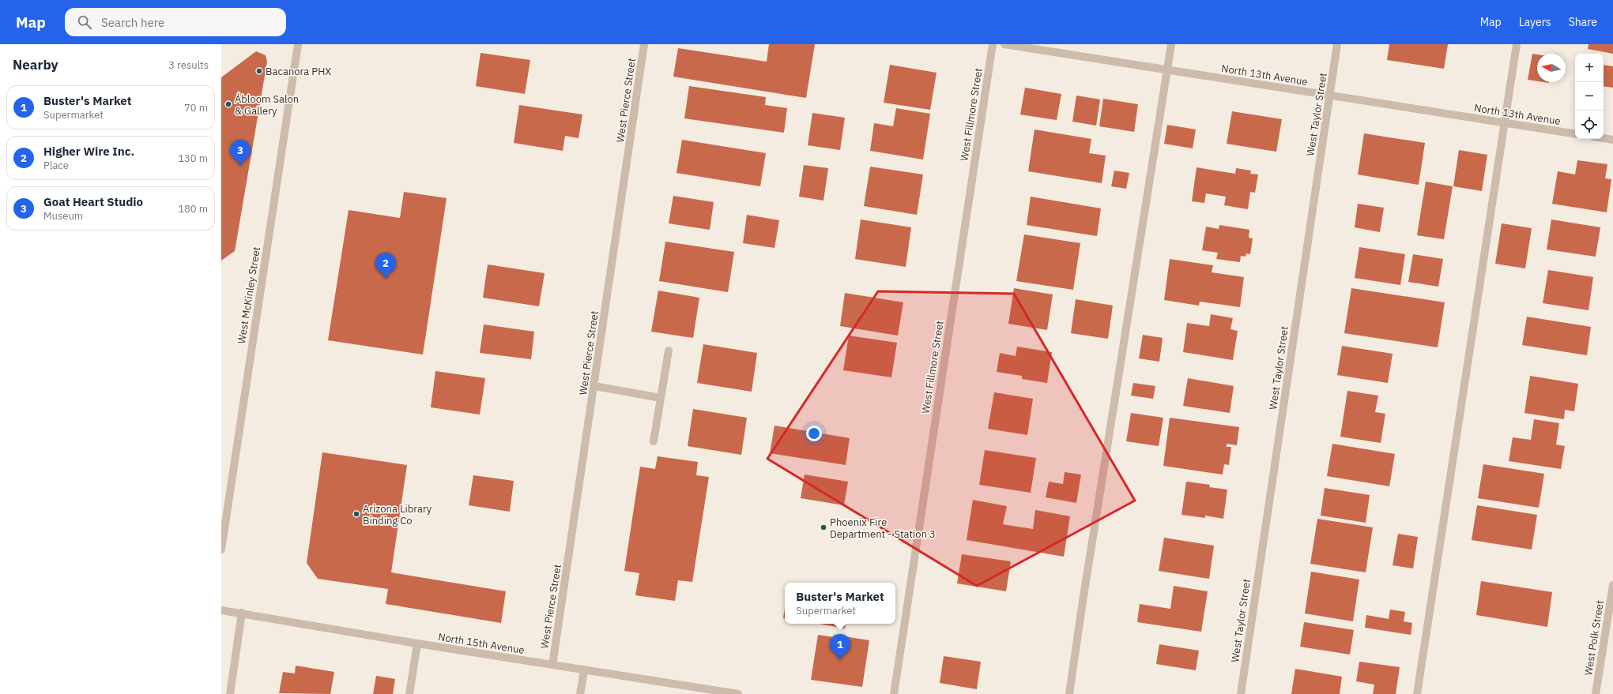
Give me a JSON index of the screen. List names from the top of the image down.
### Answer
{
  "streets": {
    "street": [
      "North 13th Avenue",
      "West Pierce Street",
      "West Fillmore Street",
      "West Taylor Street",
      "West McKinley Street",
      "West Polk Street",
      "North 15th Avenue"
    ]
  },
  "crossings": [
    ["North 13th Avenue", "West Taylor Street"],
    ["West Pierce Street", "North 15th Avenue"]
  ],
  "places": [
    "Bacanora PHX",
    "Ábloom Salon & Gallery",
    "Arizona Library Binding Co",
    "Phoenix Fire Department - Station 3"
  ],
  "north": "left",
  "page": {
    "header": "Map",
    "search": "Search here",
    "nav": ["Map", "Layers", "Share"],
    "heading": ["Nearby", "3 results"],
    "map_buttons": ["+", "−"],
    "list": [
      {
        "mark": "1",
        "name": "Buster's Market",
        "note": "Supermarket",
        "value": "70 m"
      },
      {
        "mark": "2",
        "name": "Higher Wire Inc.",
        "note": "Place",
        "value": "130 m"
      },
      {
        "mark": "3",
        "name": "Goat Heart Studio",
        "note": "Museum",
        "value": "180 m"
      }
    ],
    "pins": ["3", "2", "1"],
    "popup": ["Buster's Market", "Supermarket"]
  }
}
